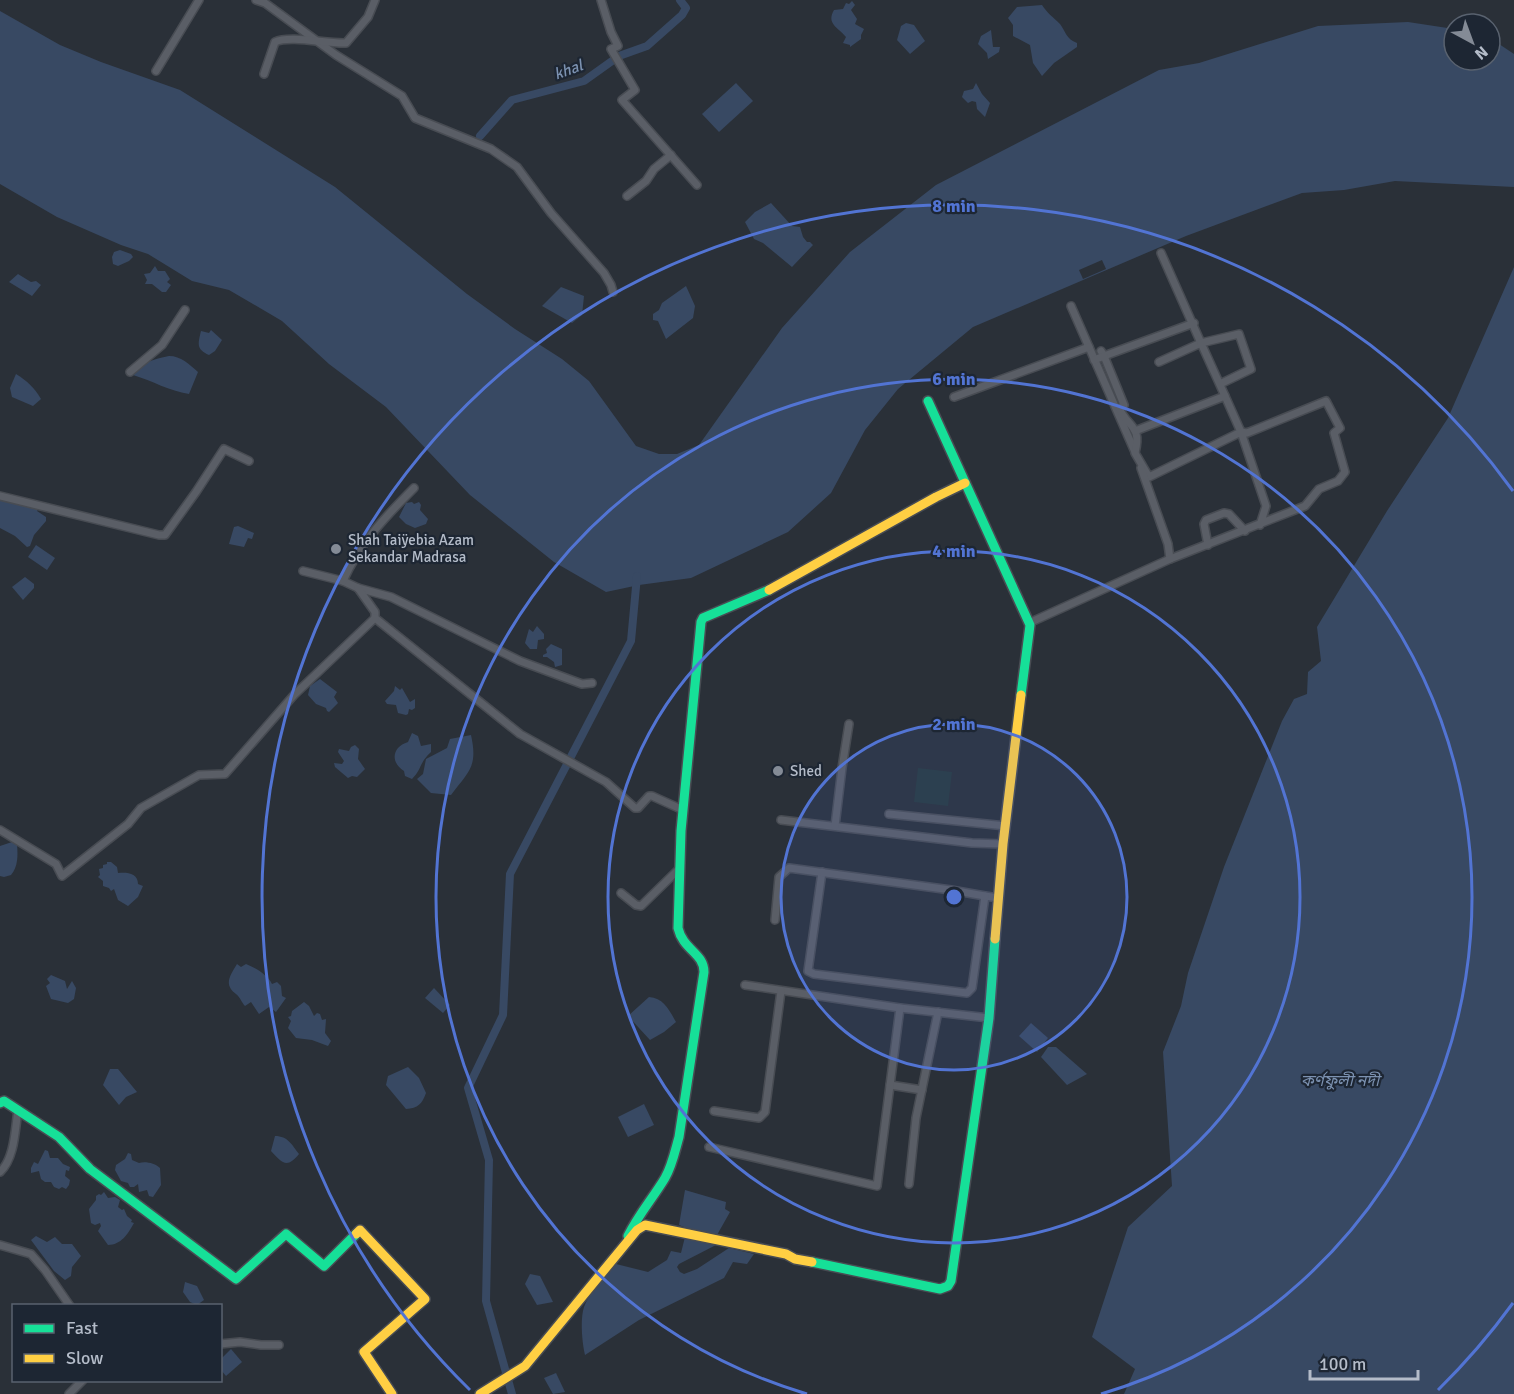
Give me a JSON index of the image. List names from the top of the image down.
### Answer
{
  "water": ["khal", "কর্ণফুলী নদী"],
  "places": ["Shah Taiÿebia Azam Sekandar Madrasa", "Shed"],
  "legend": ["Fast", "Slow"],
  "scale_bar": "100 m",
  "north": "bottom right",
  "rings": [
    "8 min",
    "6 min",
    "4 min",
    "2 min"
  ]
}
